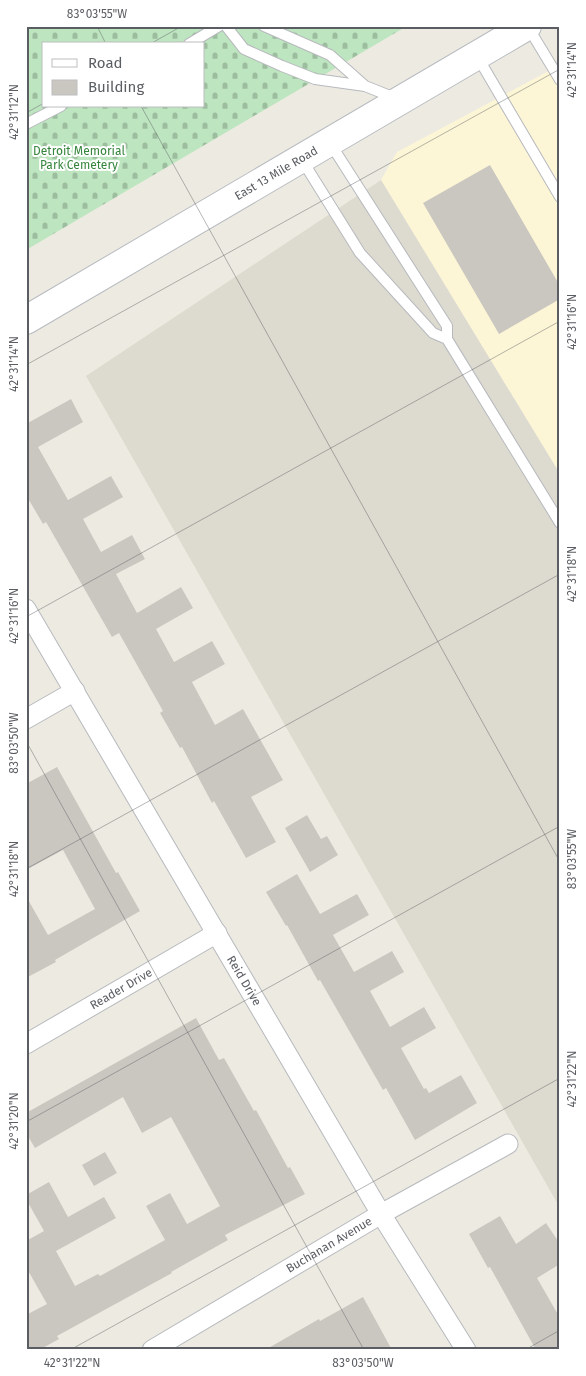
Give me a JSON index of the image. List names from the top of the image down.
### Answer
{
  "streets": {
    "main road": ["East 13 Mile Road"],
    "street": ["Reid Drive", "Reader Drive", "Buchanan Avenue"]
  },
  "crossings": [
    ["Reid Drive", "Reader Drive"],
    ["Reid Drive", "Buchanan Avenue"]
  ],
  "parks": ["Detroit Memorial Park Cemetery"],
  "legend": ["Road", "Building"],
  "coordinates": [
    "83°03'55\"W",
    "42°31'14\"N",
    "42°31'12\"N",
    "42°31'16\"N",
    "42°31'18\"N",
    "83°03'50\"W",
    "42°31'22\"N",
    "42°31'20\"N"
  ]
}
